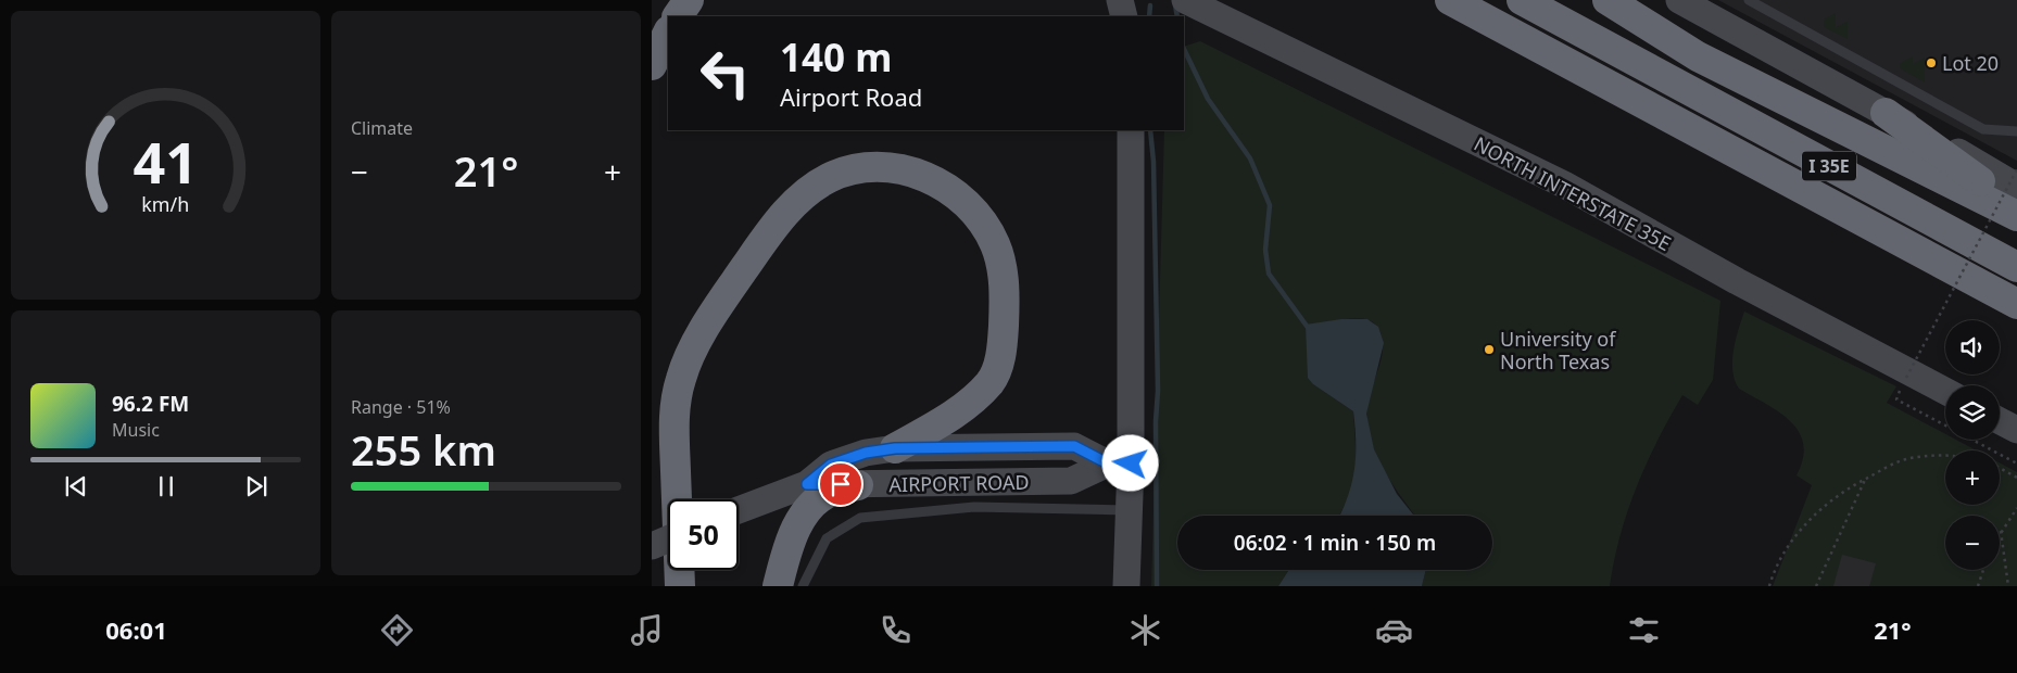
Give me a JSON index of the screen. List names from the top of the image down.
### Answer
{
  "streets": {
    "highway": ["I 35E"],
    "main road": ["NORTH INTERSTATE 35E", "AIRPORT ROAD"]
  },
  "places": ["Lot 20", "University of North Texas"],
  "page": {
    "tile": [
      "Climate",
      ["Range · 51%", "255 km"]
    ],
    "turn": ["140 m", "Airport Road"],
    "heat": ["−", "21°", "+"],
    "map_buttons": ["+", "−"],
    "song": ["96.2 FM", "Music"],
    "limit": "50",
    "trip": "06:02 · 1 min · 150 m",
    "tabs": ["06:01", "21°"],
    "gauge": ["41", "km/h"]
  }
}
